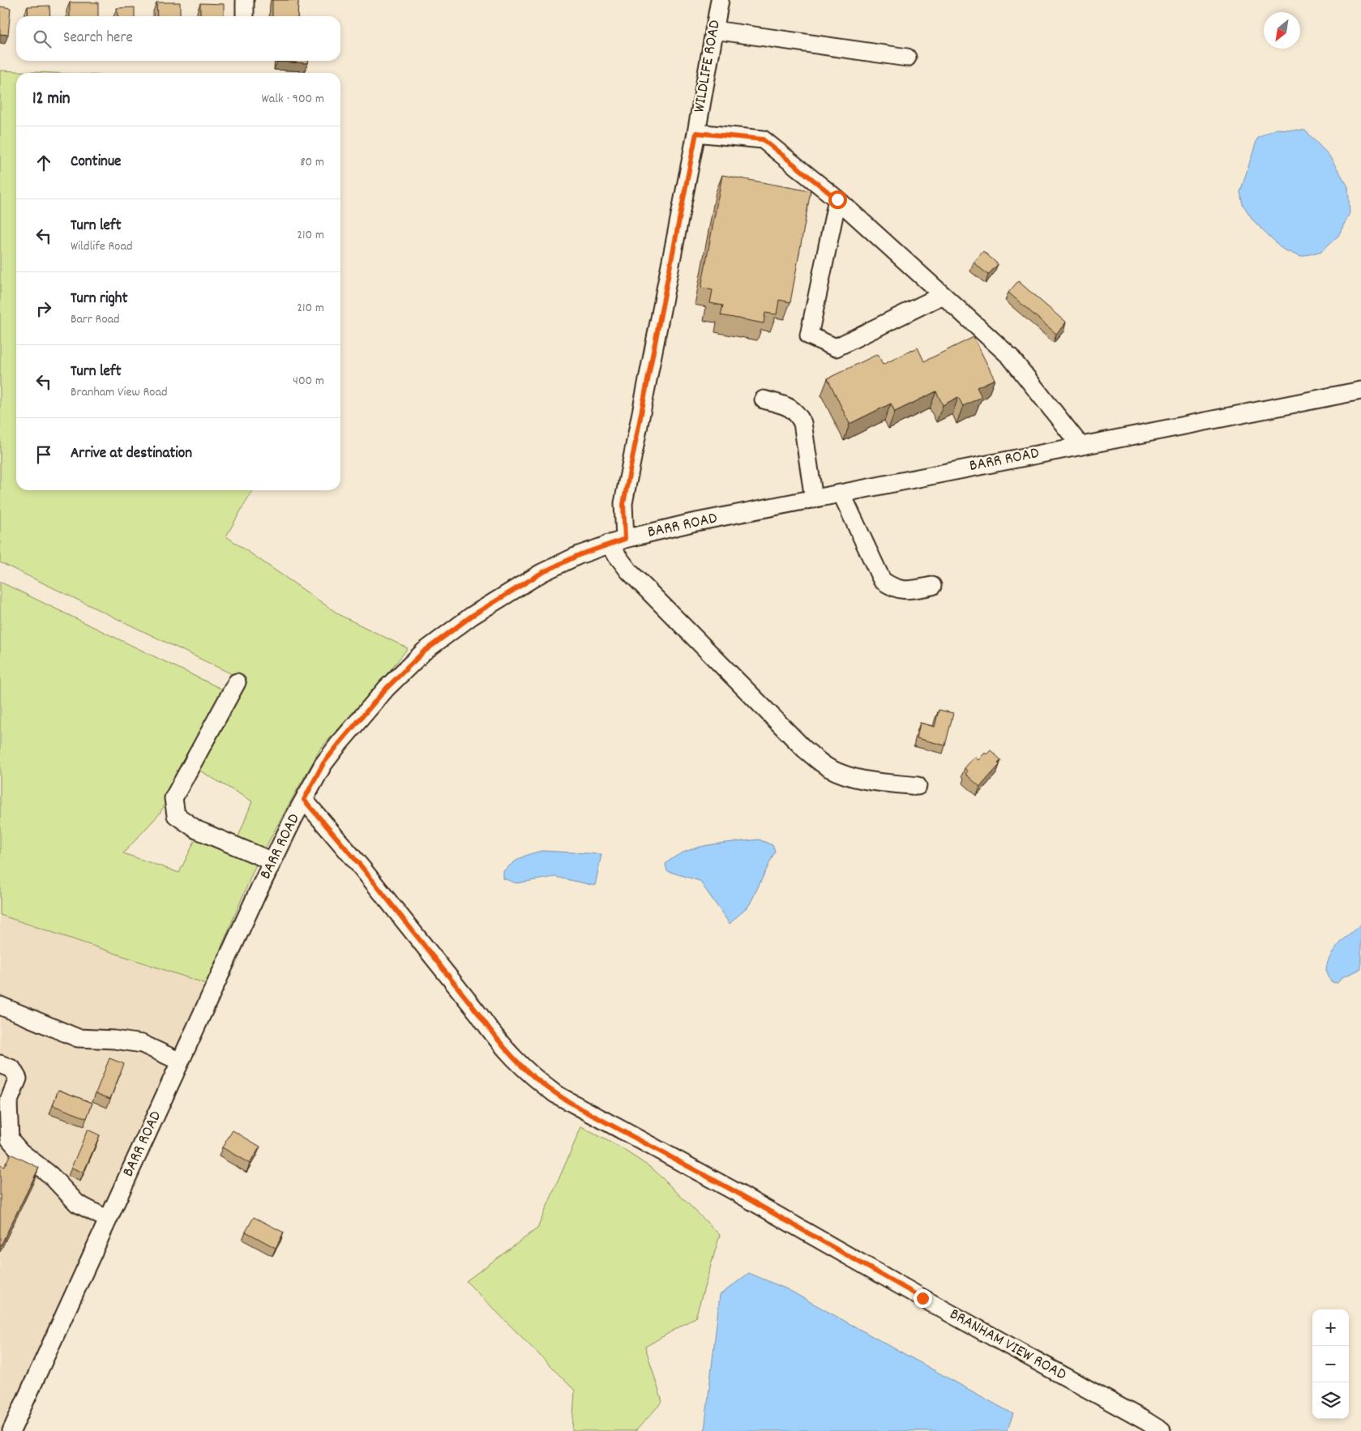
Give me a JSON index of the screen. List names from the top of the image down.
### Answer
{
  "streets": {
    "street": ["WILDLIFE ROAD", "BARR ROAD", "BRANHAM VIEW ROAD"]
  },
  "crossings": [
    ["WILDLIFE ROAD", "BARR ROAD"],
    ["BARR ROAD", "BRANHAM VIEW ROAD"]
  ],
  "north": "bottom left",
  "page": {
    "search": "Search here",
    "heading": ["12 min", "Walk · 900 m"],
    "list": [
      ["Continue", "80 m"],
      ["Turn left", "Wildlife Road", "210 m"],
      ["Turn right", "Barr Road", "210 m"],
      ["Turn left", "Branham View Road", "400 m"],
      "Arrive at destination"
    ],
    "map_buttons": ["+", "−"]
  }
}
